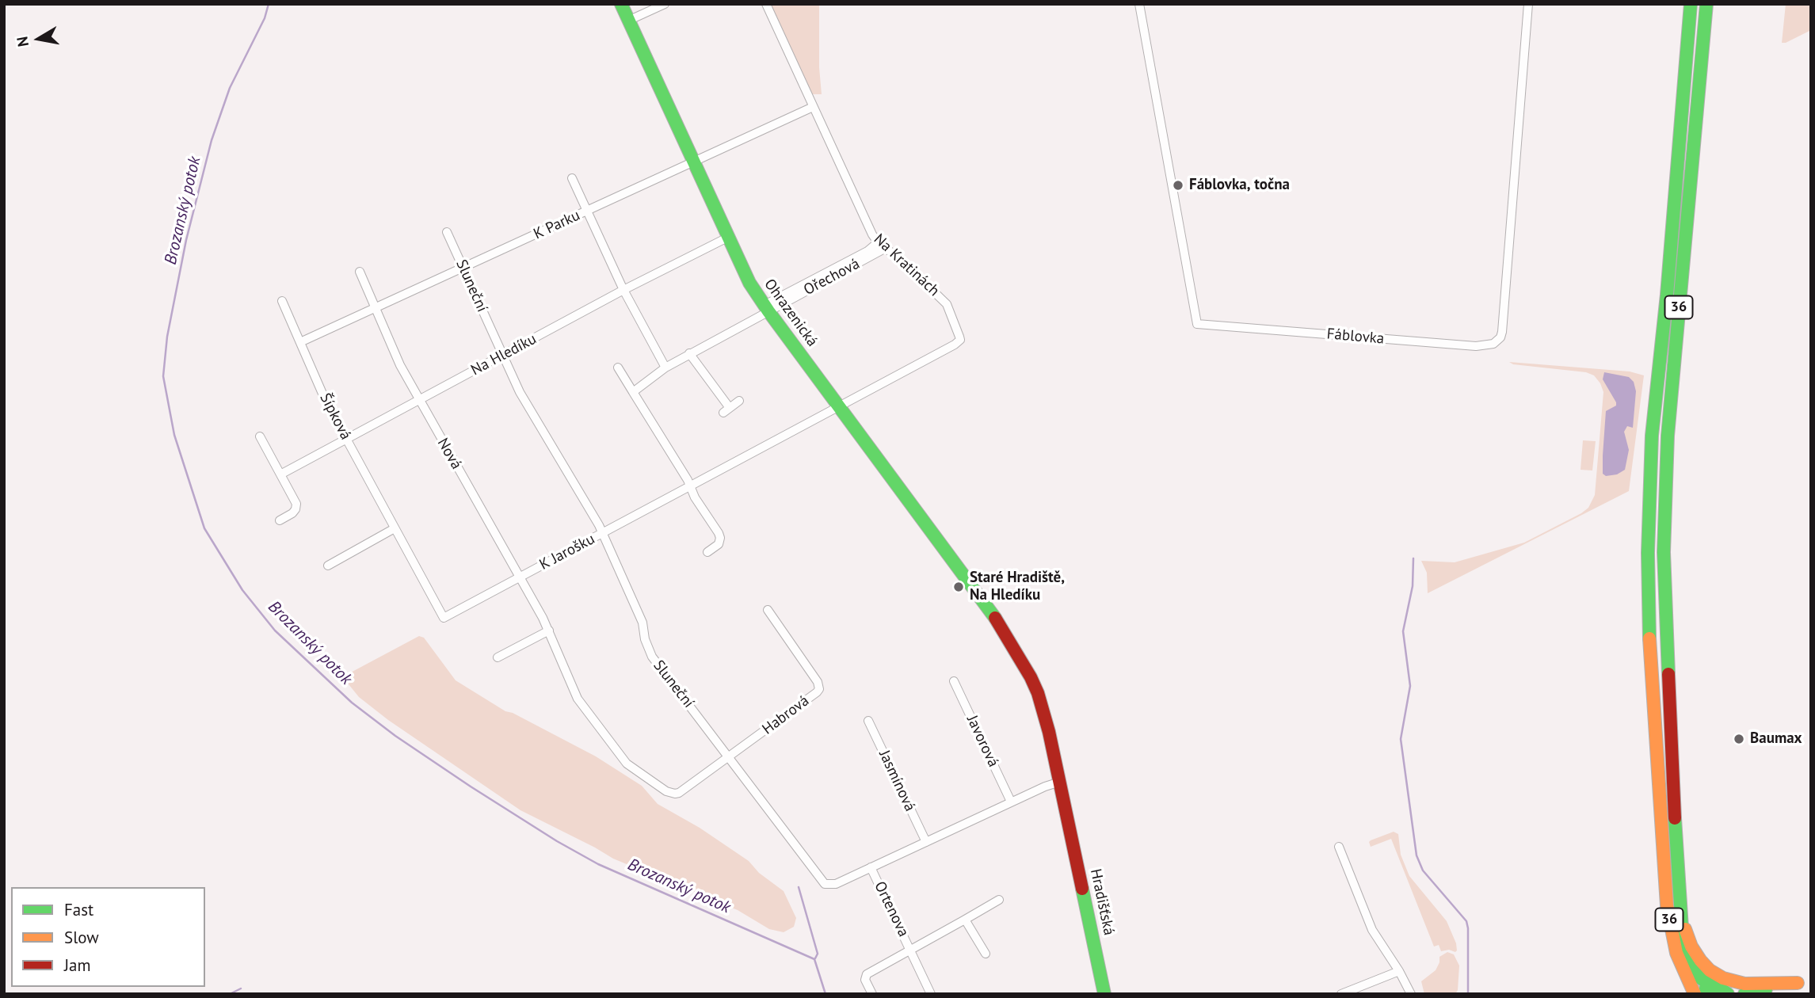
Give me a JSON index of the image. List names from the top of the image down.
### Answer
{
  "streets": {
    "main road": ["36", "Ohrazenická", "Hradišťská"],
    "street": [
      "K Parku",
      "Na Kratinách",
      "Ořechová",
      "Sluneční",
      "Fáblovka",
      "Na Hledíku",
      "Šípková",
      "Nová",
      "K Jarošku",
      "Habrová",
      "Javorová",
      "Jasmínová",
      "Ortenova"
    ]
  },
  "crossings": [
    ["K Parku", "Na Kratinách"],
    ["K Parku", "Sluneční"],
    ["K Parku", "Ohrazenická"],
    ["K Parku", "Šípková"],
    ["K Parku", "Nová"],
    ["Na Kratinách", "Ořechová"],
    ["Na Kratinách", "Ohrazenická"],
    ["Na Kratinách", "K Jarošku"],
    ["Ořechová", "Ohrazenická"],
    ["Sluneční", "Ohrazenická"],
    ["Sluneční", "Na Hledíku"],
    ["Sluneční", "Nová"],
    ["Sluneční", "K Jarošku"],
    ["Sluneční", "Habrová"],
    ["Sluneční", "Javorová"],
    ["Sluneční", "Jasmínová"],
    ["Sluneční", "Hradišťská"],
    ["Sluneční", "Ortenova"],
    ["Ohrazenická", "Na Hledíku"],
    ["Ohrazenická", "K Jarošku"],
    ["Ohrazenická", "Hradišťská"],
    ["Na Hledíku", "Šípková"],
    ["Na Hledíku", "Nová"],
    ["Šípková", "K Jarošku"],
    ["Nová", "K Jarošku"],
    ["Nová", "Habrová"]
  ],
  "water": ["Brozanský potok"],
  "places": ["Fáblovka, točna", "Staré Hradiště, Na Hledíku", "Baumax"],
  "legend": ["Fast", "Slow", "Jam"],
  "north": "left"
}
